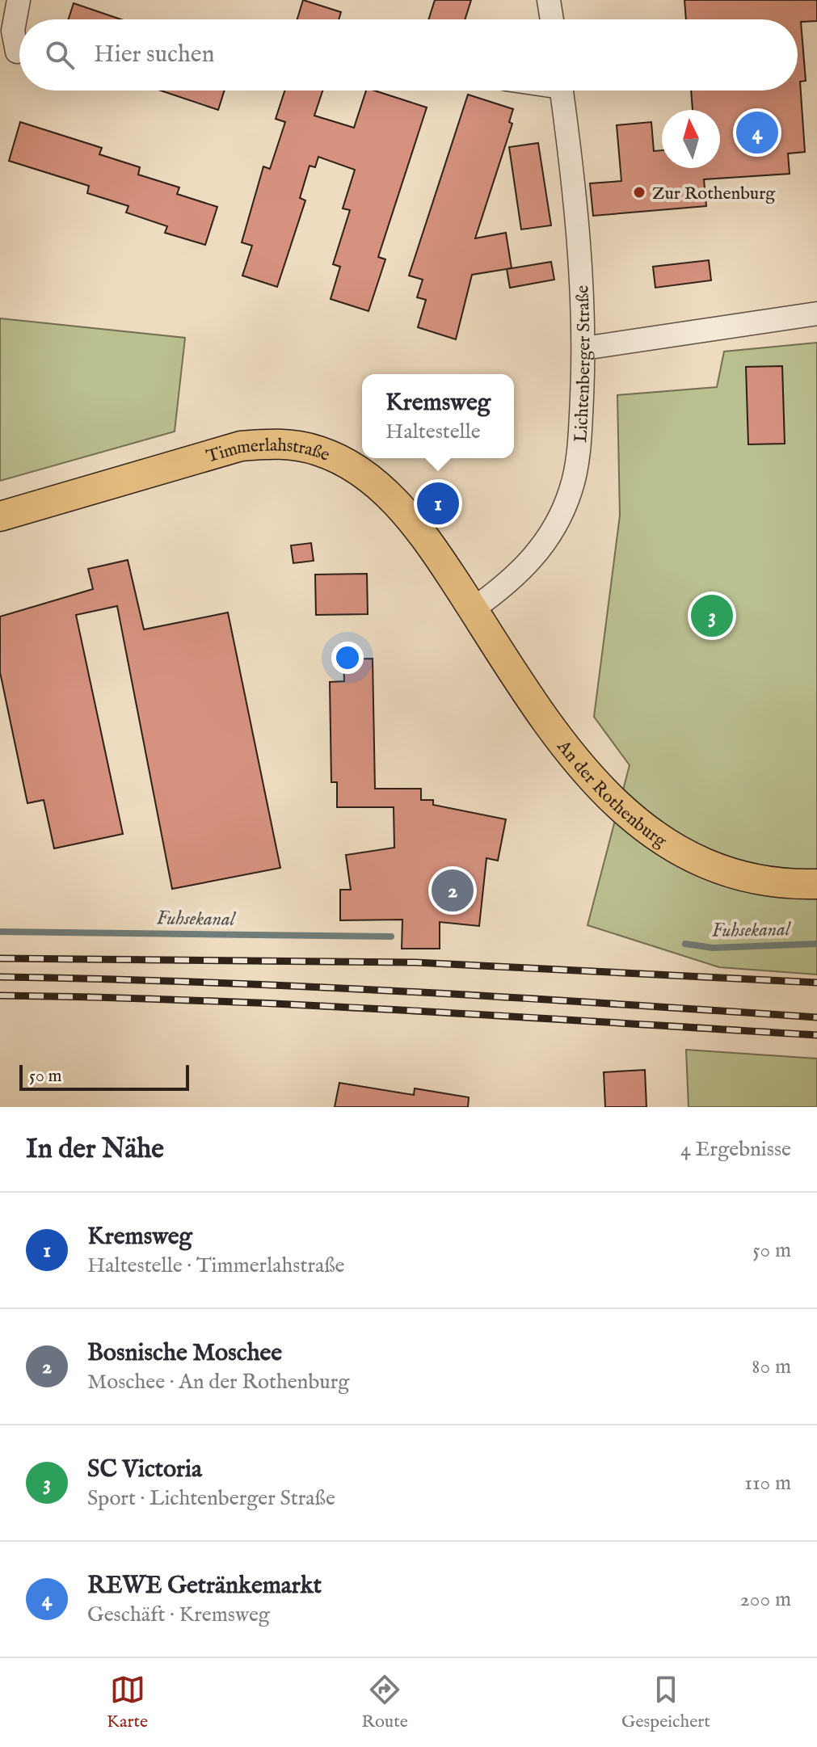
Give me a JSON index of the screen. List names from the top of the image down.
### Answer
{
  "streets": {
    "main road": ["Timmerlahstraße", "An der Rothenburg"],
    "street": ["Lichtenberger Straße"]
  },
  "crossings": [
    ["Lichtenberger Straße", "Timmerlahstraße"],
    ["Lichtenberger Straße", "An der Rothenburg"],
    ["Timmerlahstraße", "An der Rothenburg"]
  ],
  "water": ["Fuhsekanal"],
  "places": ["Zur Rothenburg"],
  "scale_bar": "50 m",
  "north": "top",
  "page": {
    "search": "Hier suchen",
    "pins": [
      "4",
      "1",
      "3",
      "2"
    ],
    "popup": ["Kremsweg", "Haltestelle"],
    "scale": "50 m",
    "heading": ["In der Nähe", "4 Ergebnisse"],
    "list": [
      {
        "mark": "1",
        "name": "Kremsweg",
        "note": "Haltestelle · Timmerlahstraße",
        "value": "50 m"
      },
      {
        "mark": "2",
        "name": "Bosnische Moschee",
        "note": "Moschee · An der Rothenburg",
        "value": "80 m"
      },
      {
        "mark": "3",
        "name": "SC Victoria",
        "note": "Sport · Lichtenberger Straße",
        "value": "110 m"
      },
      {
        "mark": "4",
        "name": "REWE Getränkemarkt",
        "note": "Geschäft · Kremsweg",
        "value": "200 m"
      }
    ],
    "nav": ["Karte", "Route", "Gespeichert"]
  }
}
